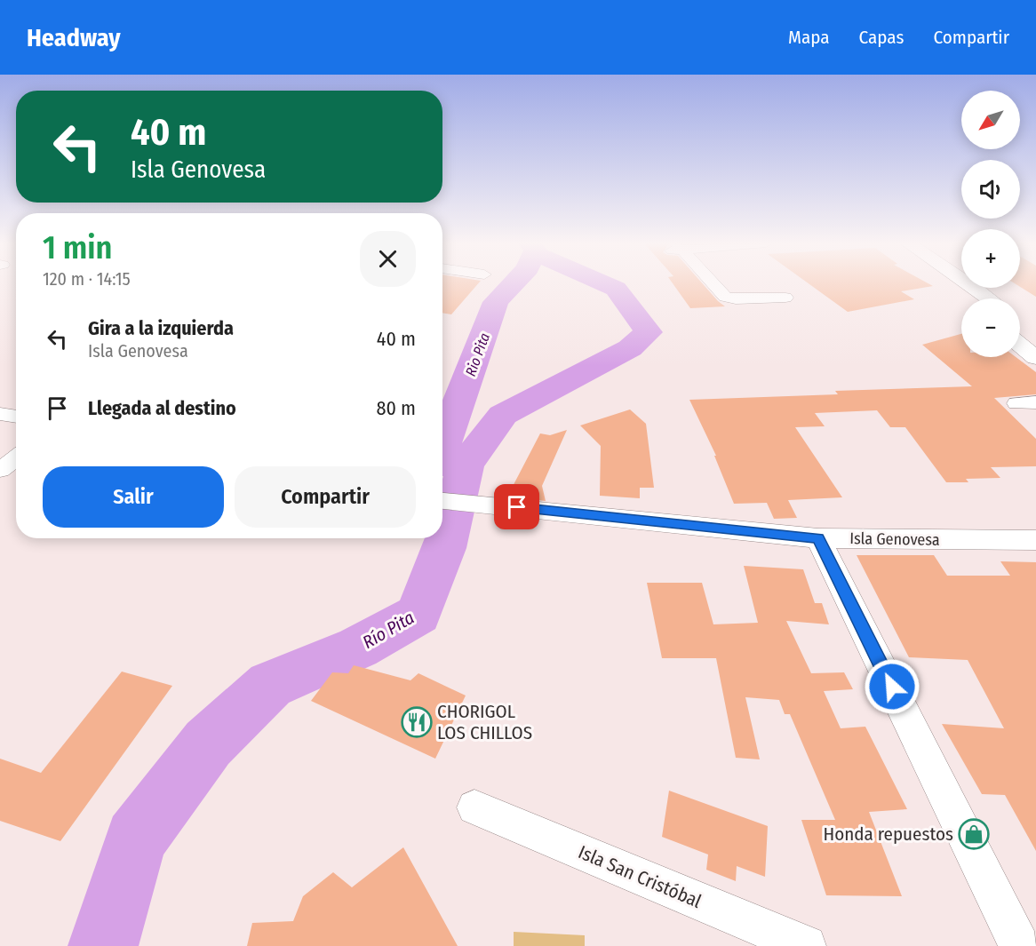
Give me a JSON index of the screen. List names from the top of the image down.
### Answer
{
  "streets": {
    "street": ["Isla Genovesa", "Isla San Cristóbal"]
  },
  "water": ["Rio Pita", "Río Pita"],
  "places": {
    "restaurant": ["CHORIGOL LOS CHILLOS"],
    "shop": ["Honda repuestos"]
  },
  "north": "bottom left",
  "page": {
    "header": "Headway",
    "nav": ["Mapa", "Capas", "Compartir"],
    "map_buttons": ["+", "−"],
    "turn": ["40 m", "Isla Genovesa"],
    "heading": ["1 min", "120 m · 14:15"],
    "list": [
      {
        "name": "Gira a la izquierda",
        "note": "Isla Genovesa",
        "value": "40 m"
      },
      {
        "name": "Llegada al destino",
        "value": "80 m"
      }
    ],
    "buttons": ["Salir", "Compartir"]
  }
}
